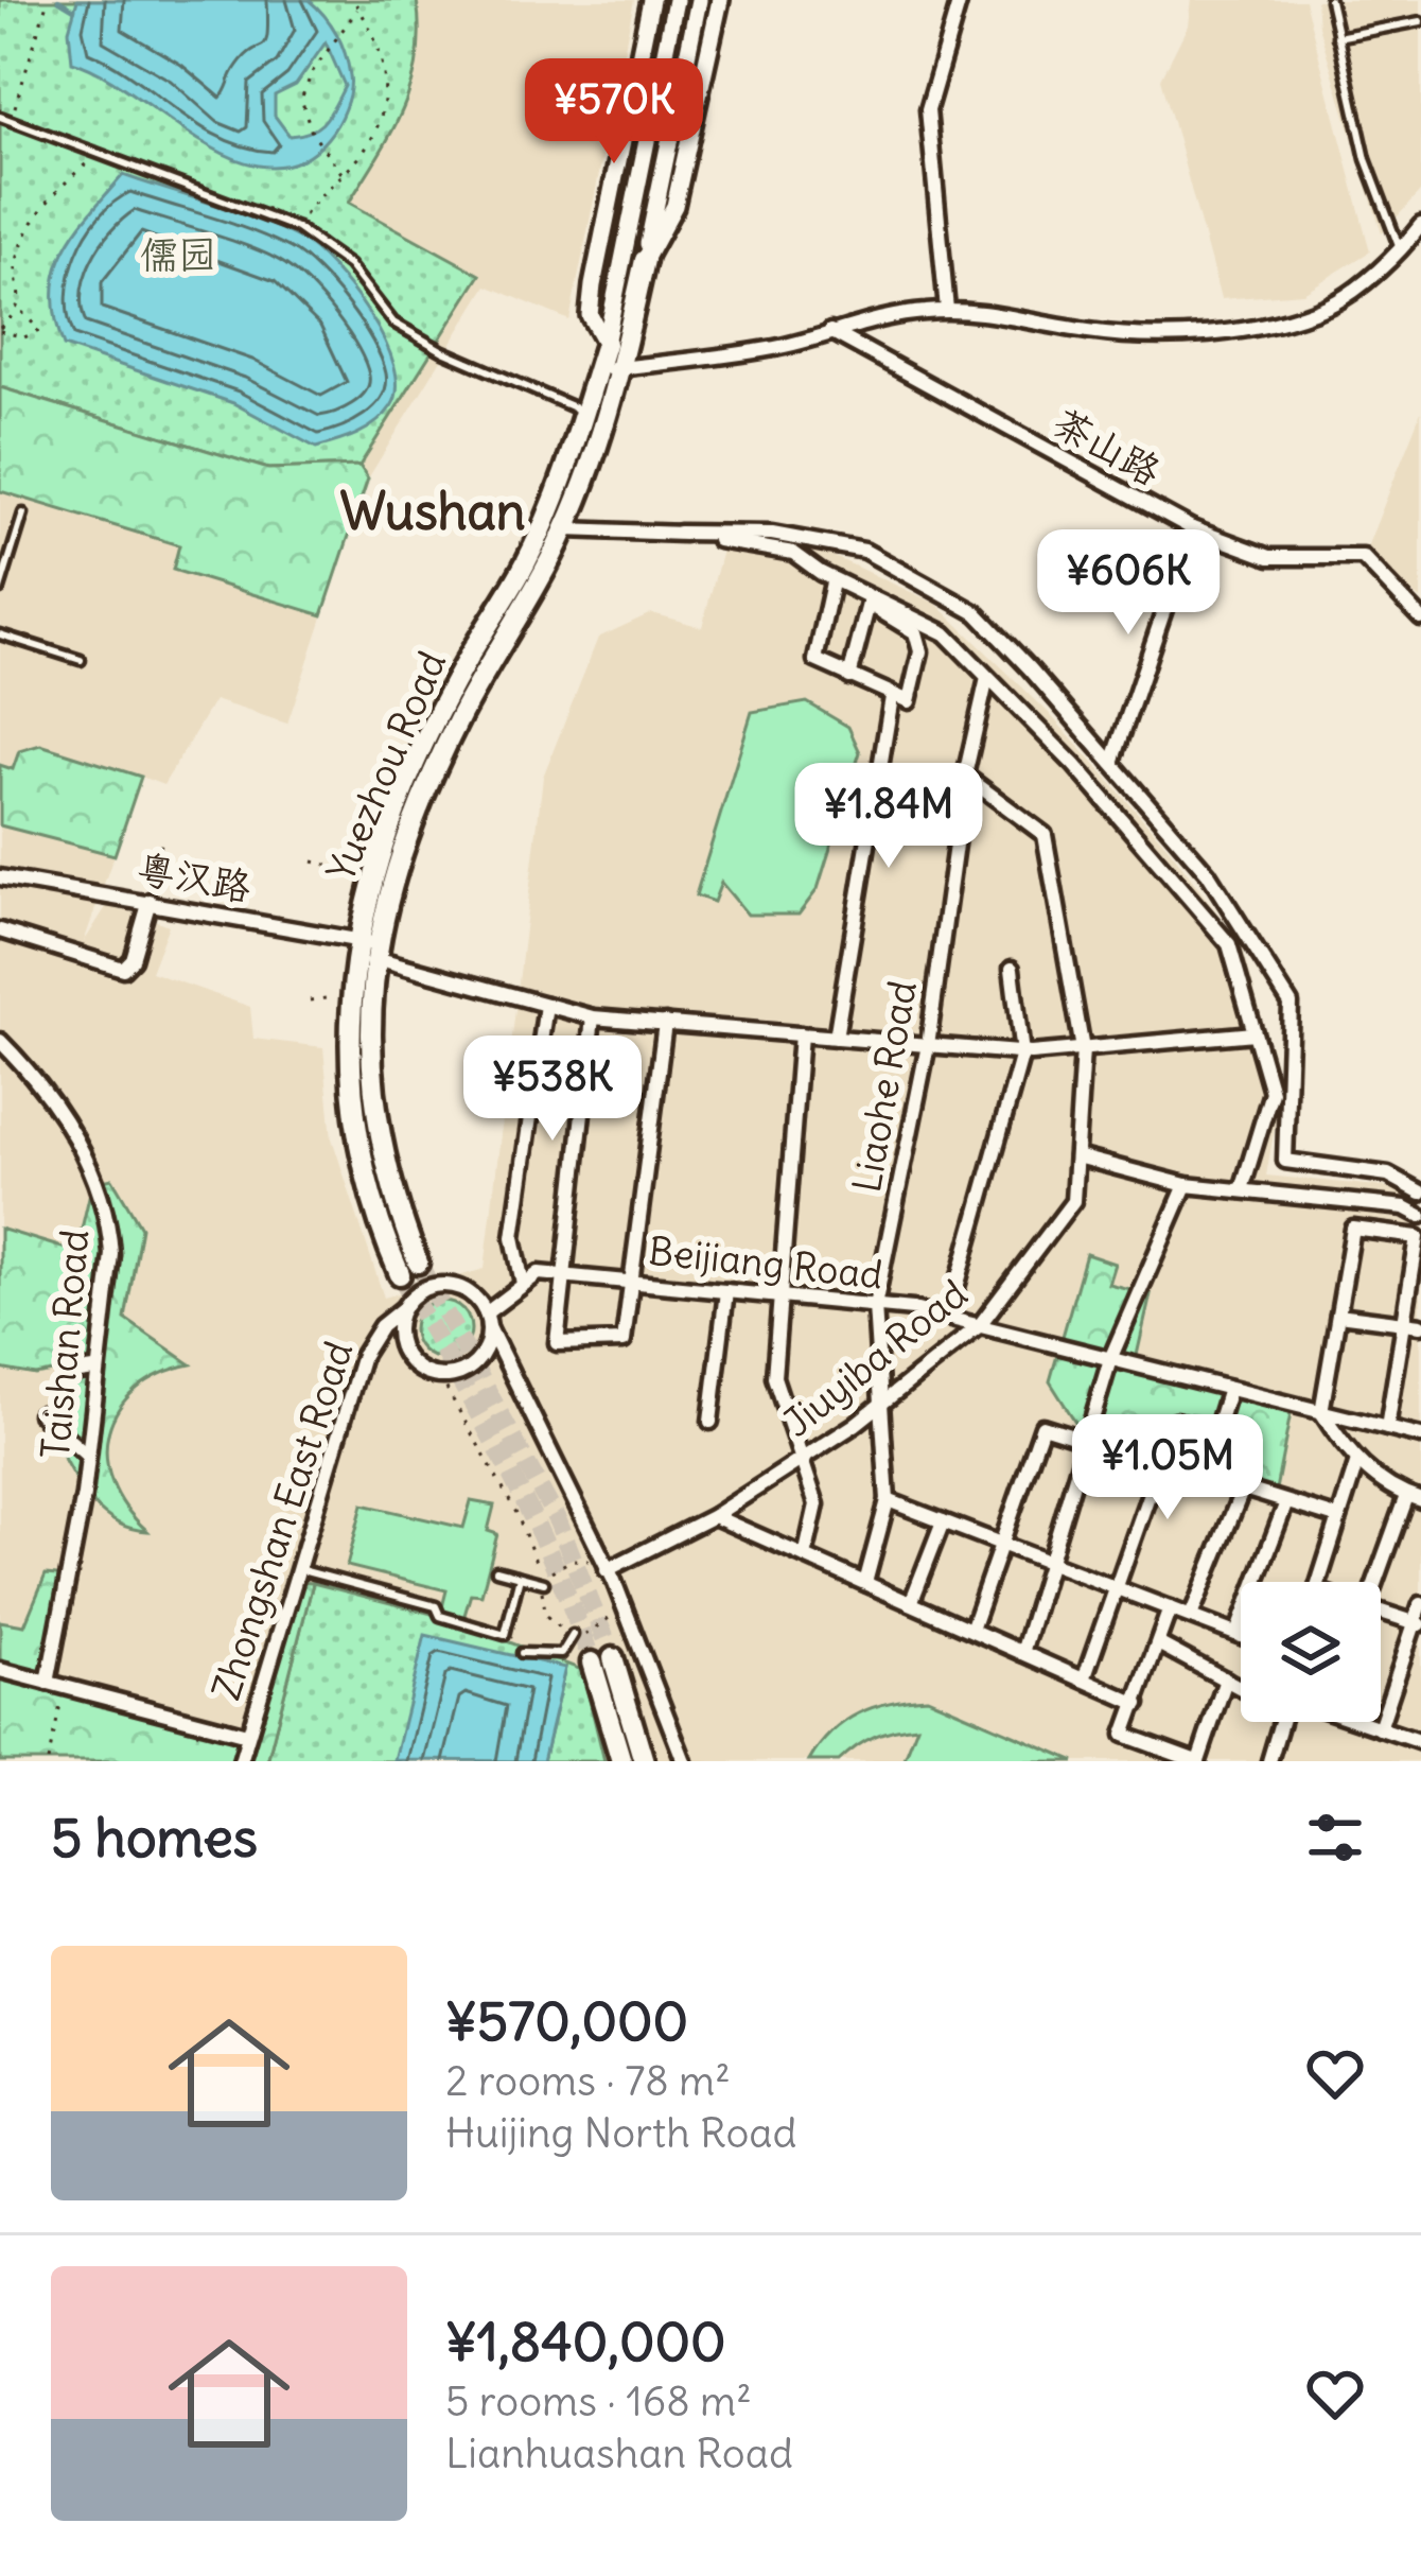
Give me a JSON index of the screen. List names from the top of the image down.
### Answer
{
  "streets": {
    "main road": ["Yuezhou Road"],
    "street": [
      "茶山路",
      "粤汉路",
      "Liaohe Road",
      "Beijiang Road",
      "Taishan Road",
      "Jiuyiba Road",
      "Zhongshan East Road"
    ]
  },
  "crossings": [
    ["Yuezhou Road", "粤汉路"],
    ["粤汉路", "Liaohe Road"],
    ["粤汉路", "Jiuyiba Road"],
    ["Liaohe Road", "Beijiang Road"],
    ["Liaohe Road", "Jiuyiba Road"],
    ["Beijiang Road", "Jiuyiba Road"],
    ["Beijiang Road", "Zhongshan East Road"]
  ],
  "districts": ["Wushan"],
  "parks": ["儒园"],
  "page": {
    "price": [
      "¥570K",
      "¥606K",
      "¥1.84M",
      "¥538K",
      "¥1.05M"
    ],
    "heading": "5 homes",
    "list": [
      {
        "name": "¥570,000",
        "note": "2 rooms · 78 m² · Huijing North Road"
      },
      {
        "name": "¥1,840,000",
        "note": "5 rooms · 168 m² · Lianhuashan Road"
      }
    ]
  }
}
